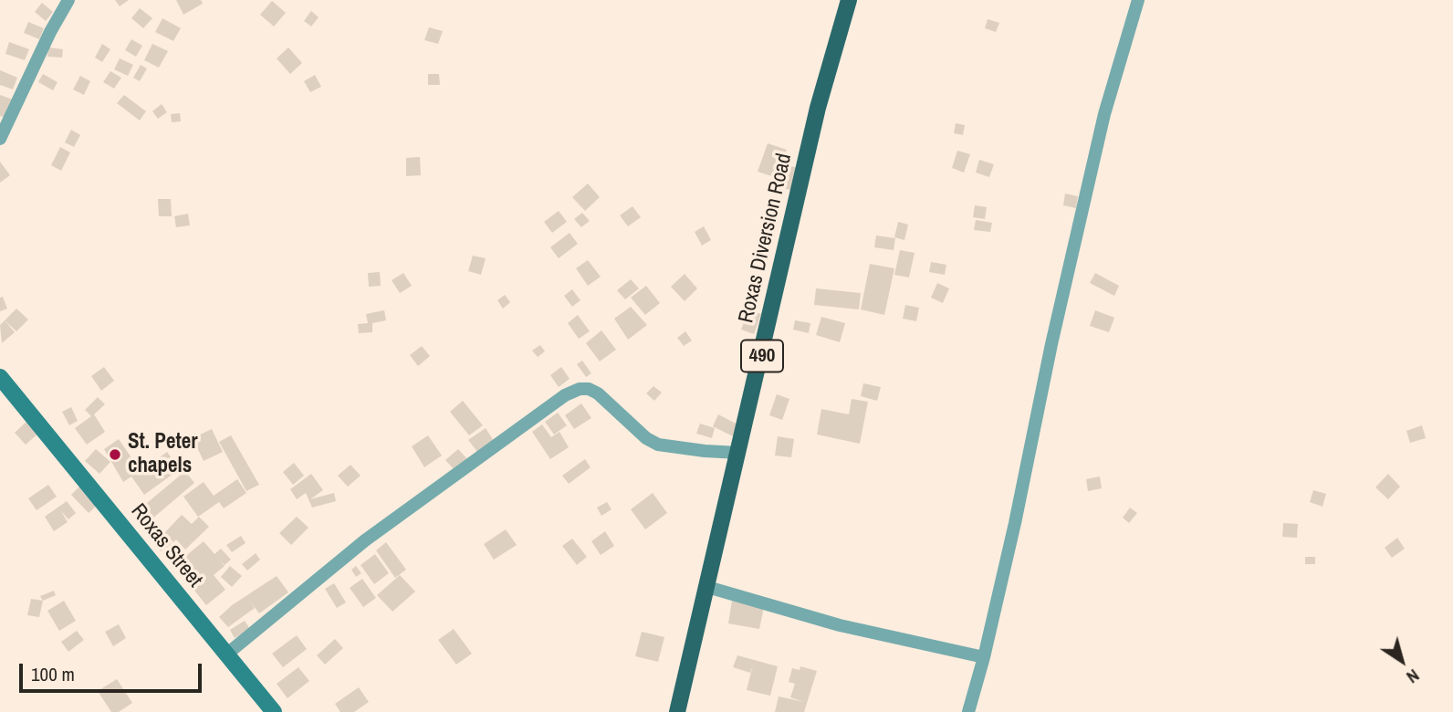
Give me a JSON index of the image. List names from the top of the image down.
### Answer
{
  "streets": {
    "main road": ["Roxas Diversion Road", "490", "Roxas Street"]
  },
  "places": ["St. Peter chapels"],
  "scale_bar": "100 m",
  "north": "bottom right"
}
